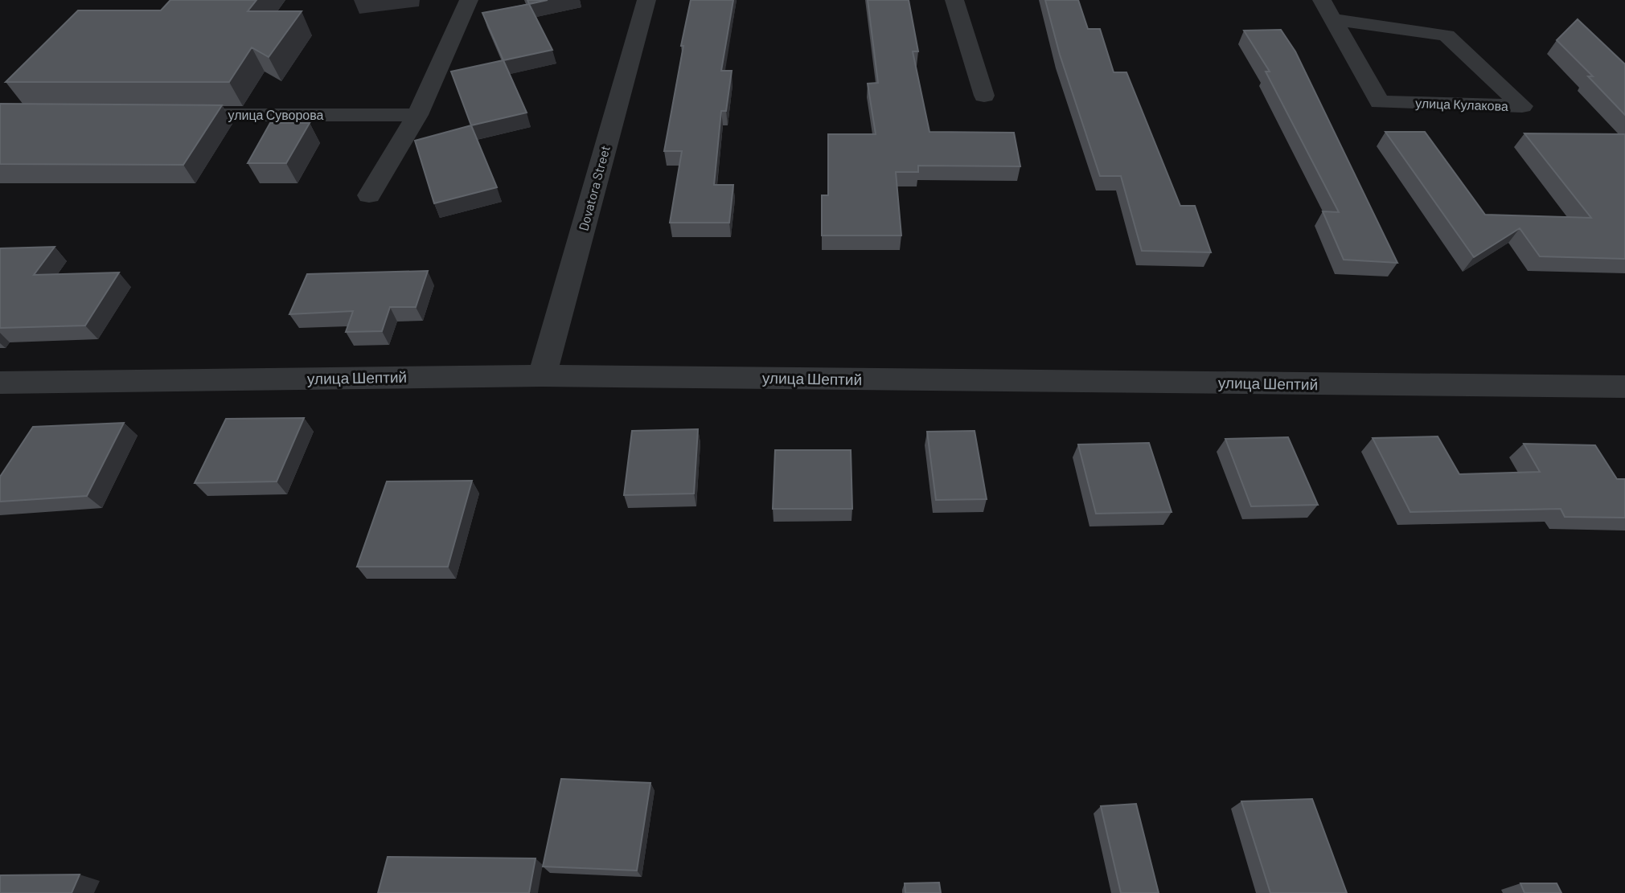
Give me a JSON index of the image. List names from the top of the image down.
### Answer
{
  "streets": {
    "street": [
      "улица Кулакова",
      "улица Суворова",
      "Dovatora Street",
      "улица Шептий"
    ]
  },
  "crossings": [
    ["Dovatora Street", "улица Шептий"]
  ]
}
